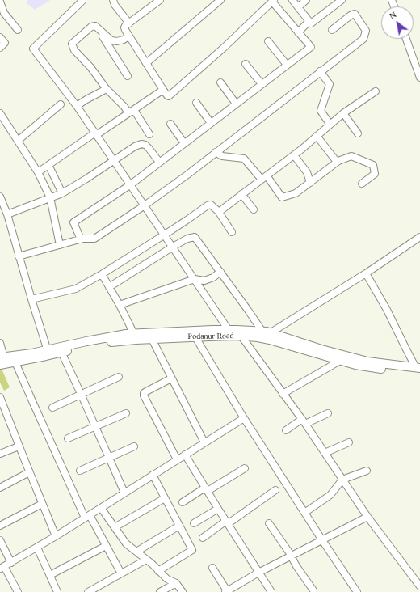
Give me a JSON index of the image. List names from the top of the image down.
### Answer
{
  "streets": {
    "main road": ["Podanur Road"]
  },
  "north": "top left"
}
